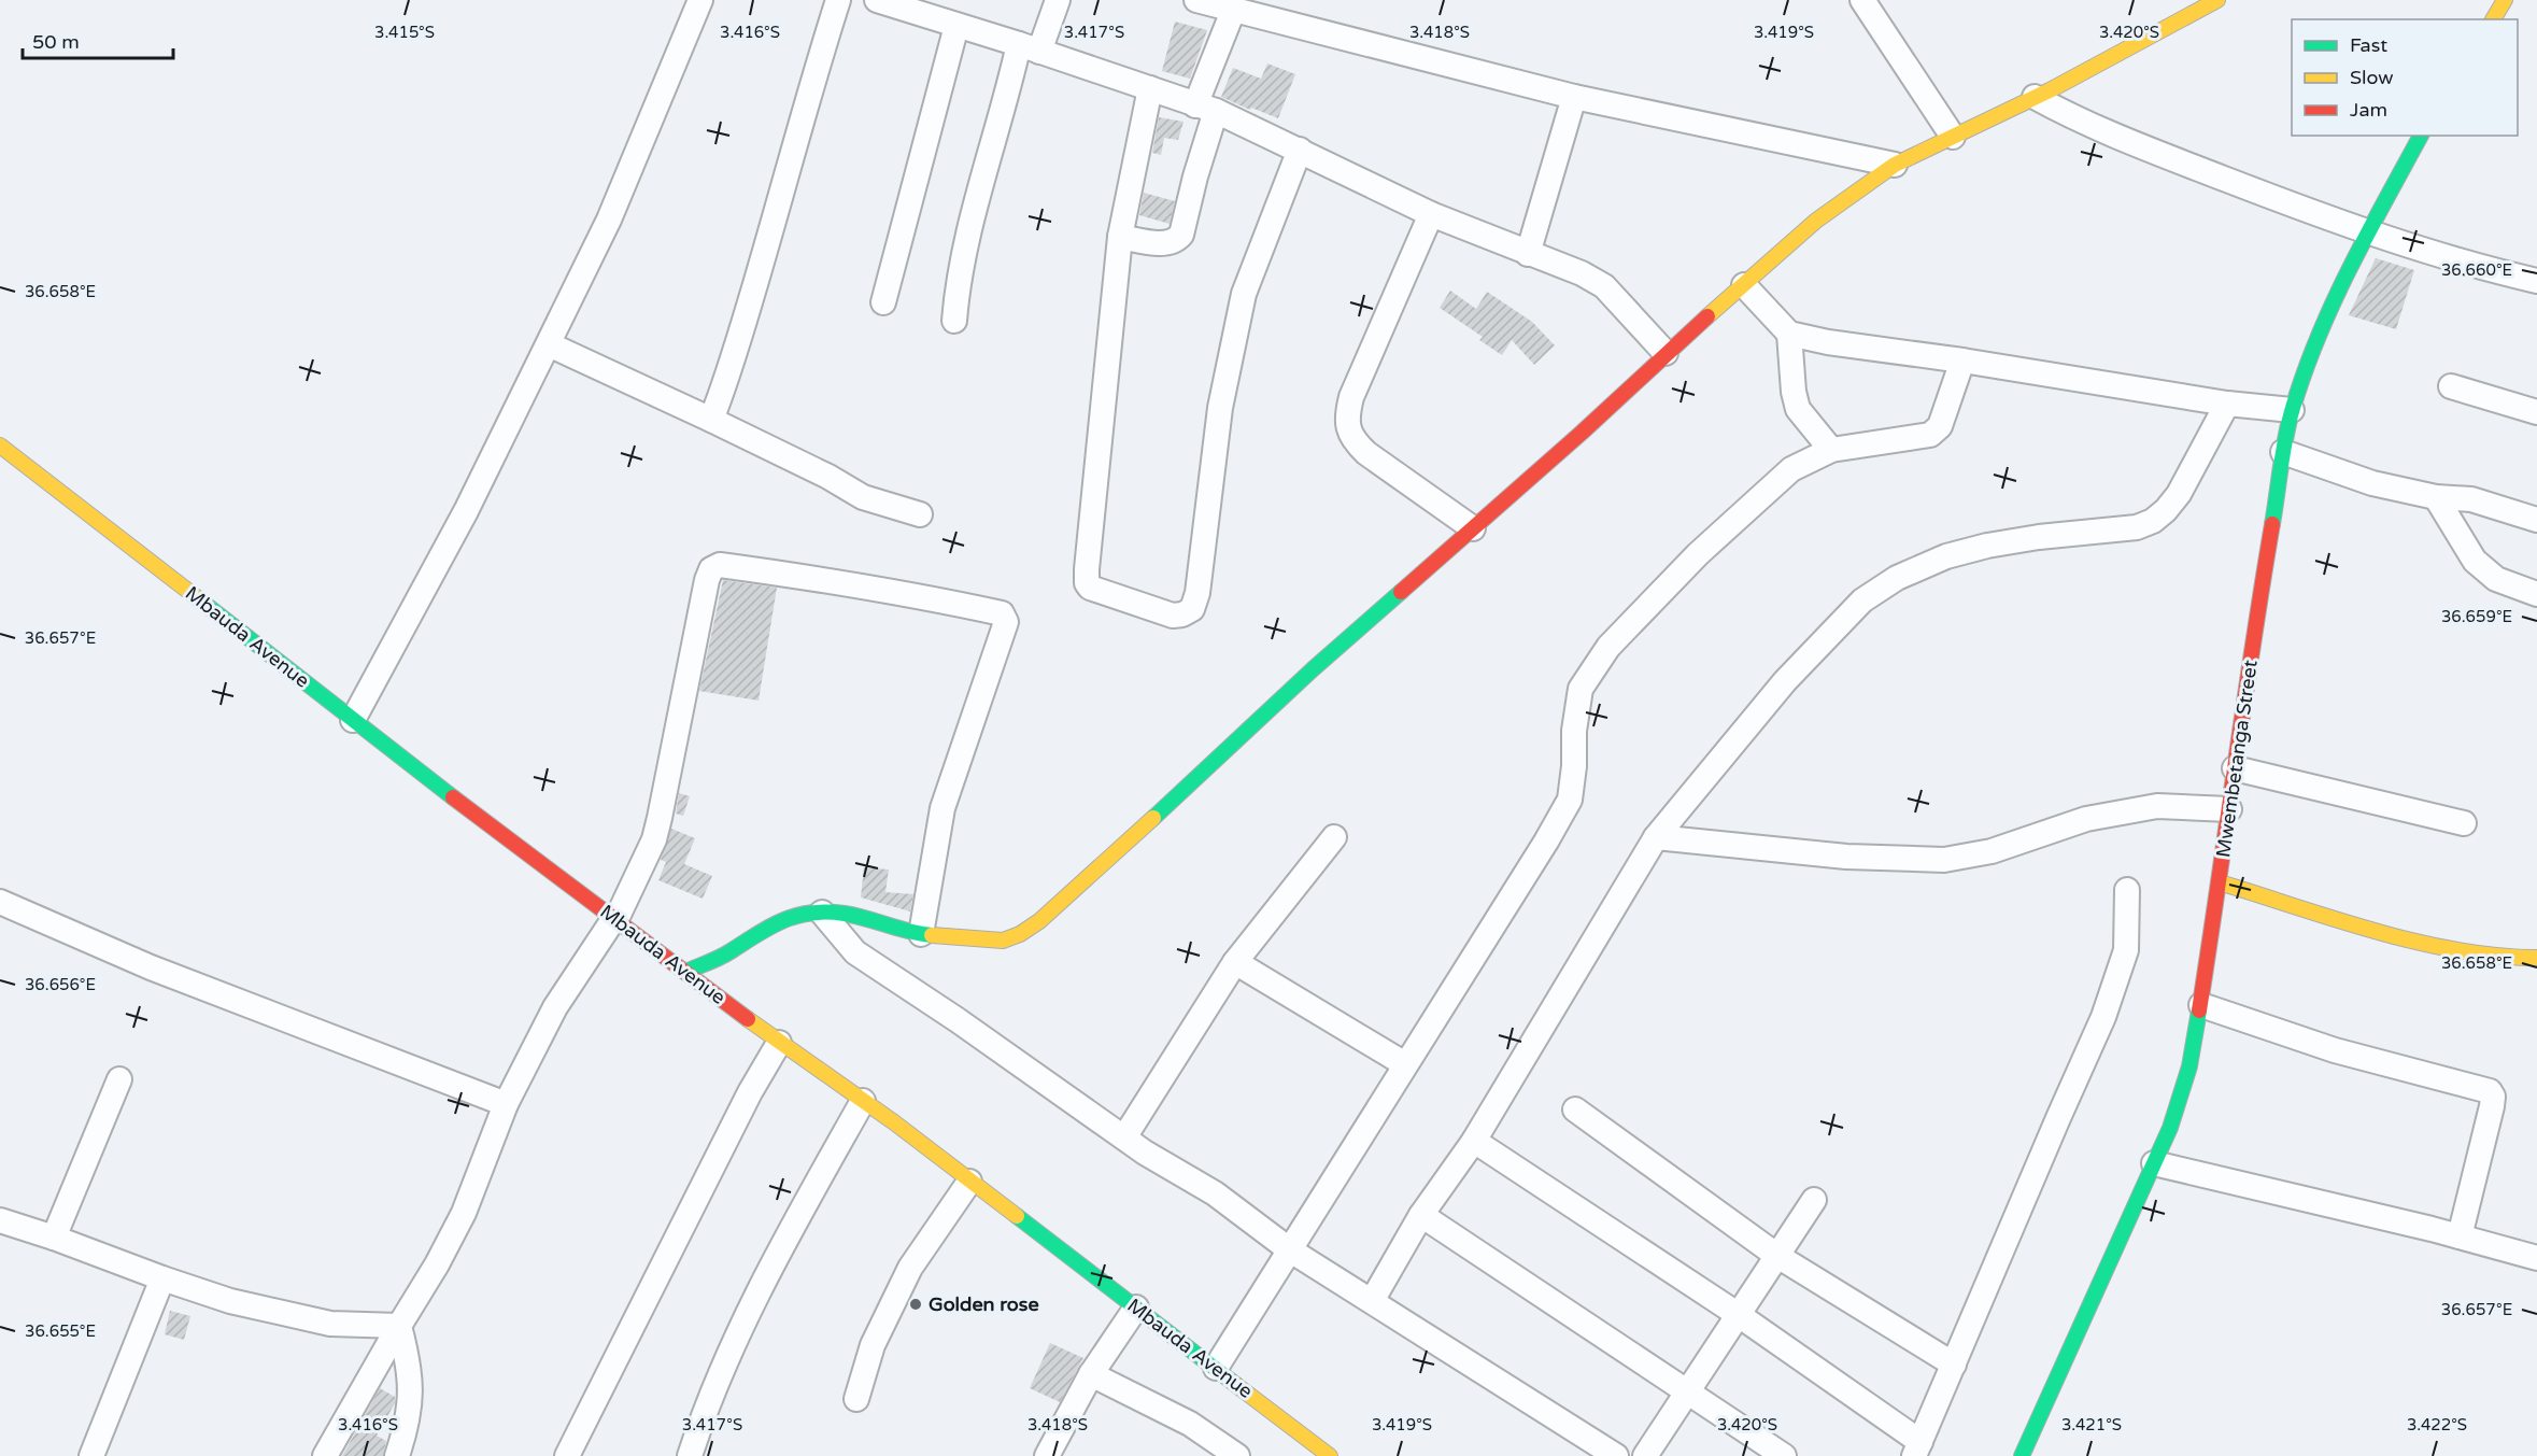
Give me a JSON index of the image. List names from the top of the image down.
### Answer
{
  "streets": {
    "street": ["Mbauda Avenue", "Mwembetanga Street"]
  },
  "places": ["Golden rose"],
  "legend": ["Fast", "Slow", "Jam"],
  "scale_bar": "50 m",
  "coordinates": [
    "3.415°S",
    "3.419°S",
    "3.416°S",
    "3.417°S",
    "3.418°S",
    "3.420°S",
    "36.660°E",
    "36.658°E",
    "36.659°E",
    "36.657°E",
    "36.656°E",
    "36.655°E",
    "3.421°S",
    "3.422°S"
  ]
}
